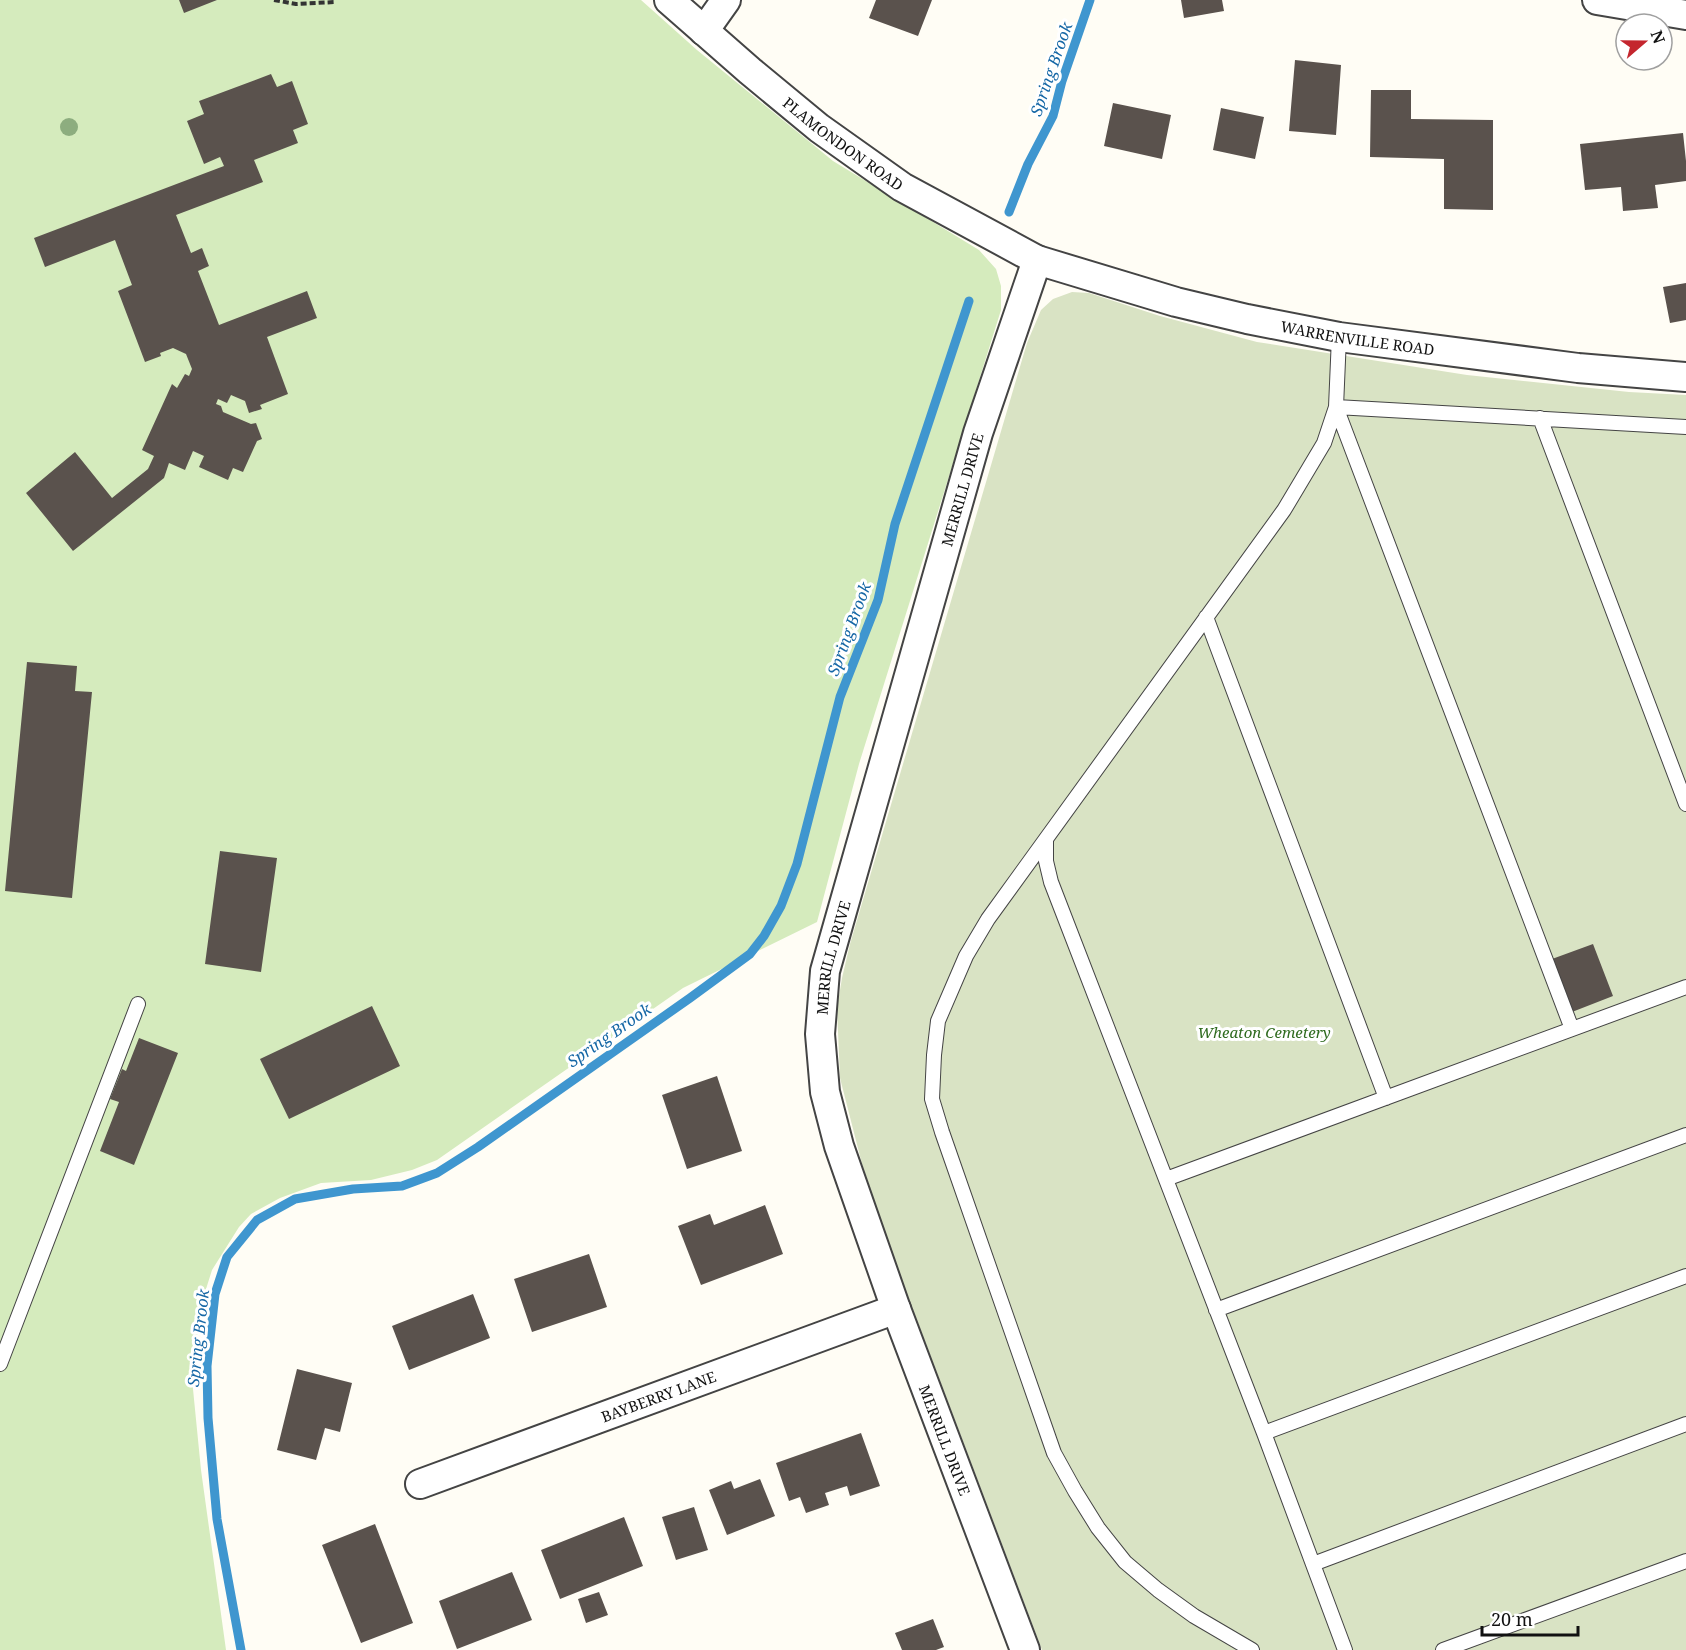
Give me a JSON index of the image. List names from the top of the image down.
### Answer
{
  "streets": {
    "street": [
      "PLAMONDON ROAD",
      "WARRENVILLE ROAD",
      "MERRILL DRIVE",
      "BAYBERRY LANE"
    ]
  },
  "crossings": [
    ["PLAMONDON ROAD", "WARRENVILLE ROAD"],
    ["PLAMONDON ROAD", "MERRILL DRIVE"],
    ["WARRENVILLE ROAD", "MERRILL DRIVE"],
    ["MERRILL DRIVE", "BAYBERRY LANE"]
  ],
  "water": ["Spring Brook"],
  "parks": ["Wheaton Cemetery"],
  "scale_bar": "20 m",
  "north": "right"
}
